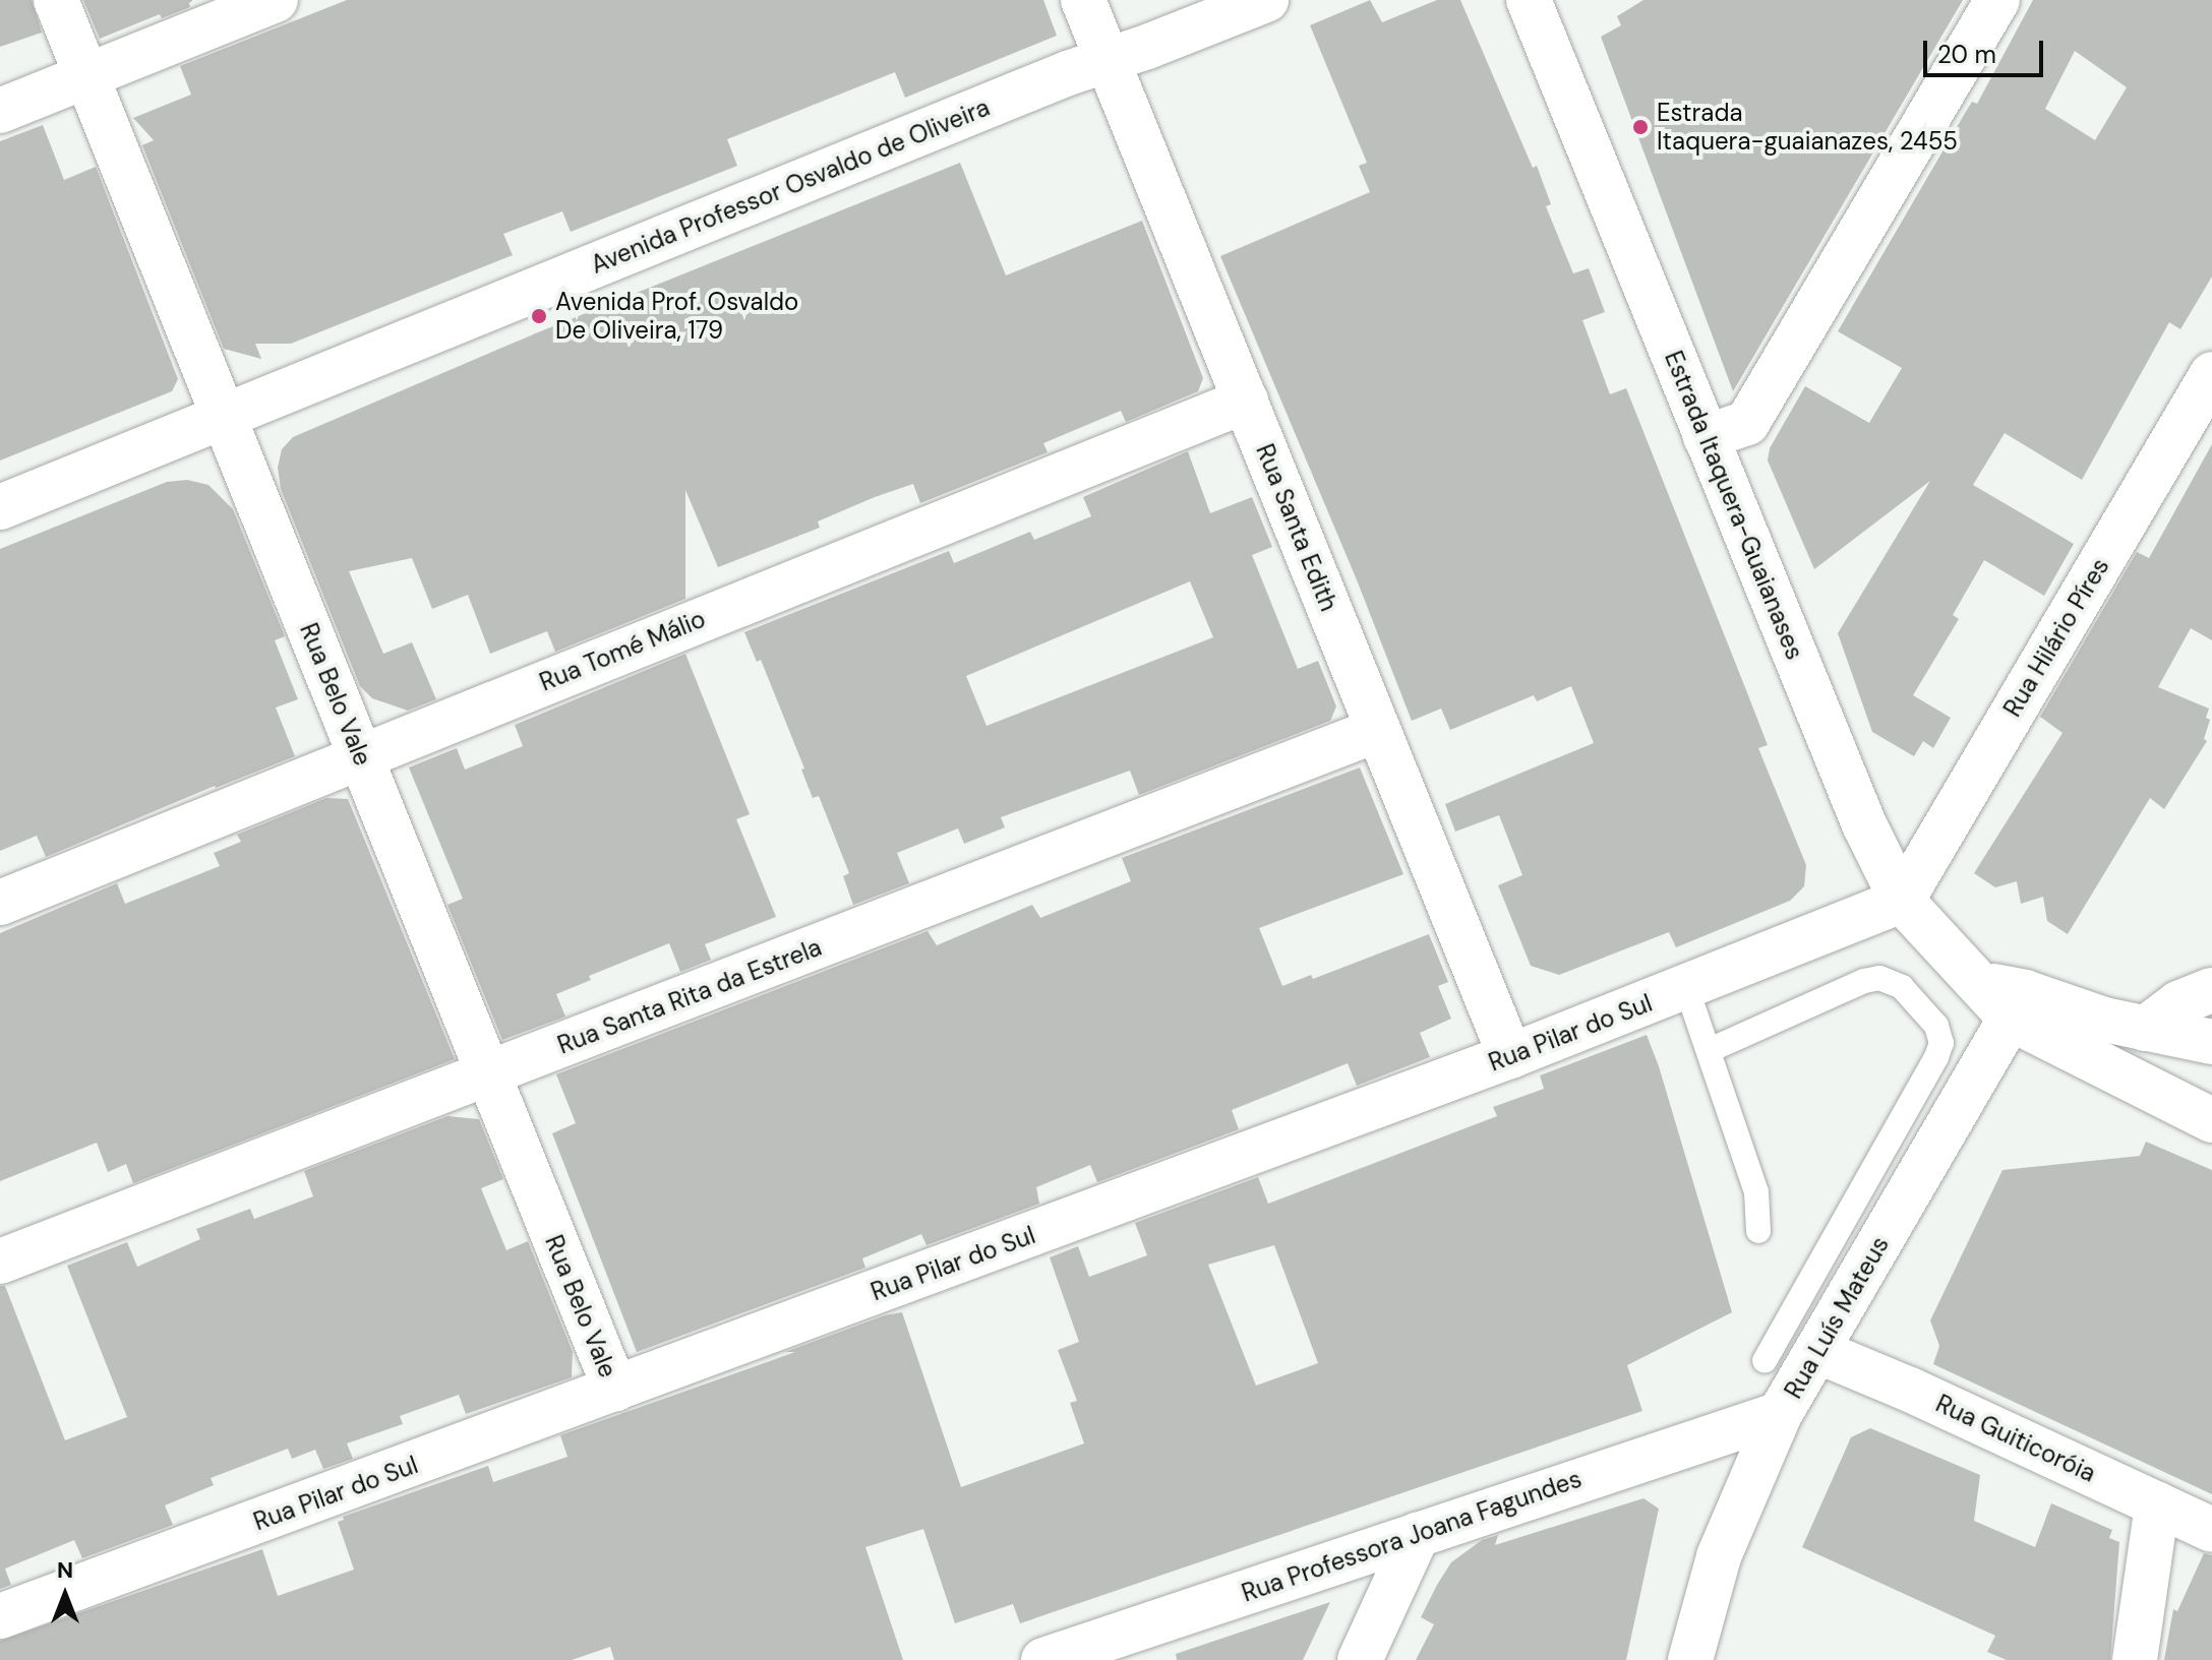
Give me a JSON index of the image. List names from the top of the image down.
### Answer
{
  "streets": {
    "street": [
      "Avenida Professor Osvaldo de Oliveira",
      "Estrada Itaquera-Guaianases",
      "Rua Santa Edith",
      "Rua Hilário Píres",
      "Rua Tomé Málio",
      "Rua Belo Vale",
      "Rua Santa Rita da Estrela",
      "Rua Pilar do Sul",
      "Rua Luís Mateus",
      "Rua Guiticoróia",
      "Rua Professora Joana Fagundes"
    ]
  },
  "crossings": [
    ["Avenida Professor Osvaldo de Oliveira", "Rua Santa Edith"],
    ["Avenida Professor Osvaldo de Oliveira", "Rua Belo Vale"],
    ["Estrada Itaquera-Guaianases", "Rua Hilário Píres"],
    ["Estrada Itaquera-Guaianases", "Rua Pilar do Sul"],
    ["Estrada Itaquera-Guaianases", "Rua Luís Mateus"],
    ["Rua Santa Edith", "Rua Tomé Málio"],
    ["Rua Santa Edith", "Rua Santa Rita da Estrela"],
    ["Rua Santa Edith", "Rua Pilar do Sul"],
    ["Rua Hilário Píres", "Rua Pilar do Sul"],
    ["Rua Tomé Málio", "Rua Belo Vale"],
    ["Rua Belo Vale", "Rua Santa Rita da Estrela"],
    ["Rua Belo Vale", "Rua Pilar do Sul"],
    ["Rua Luís Mateus", "Rua Guiticoróia"],
    ["Rua Luís Mateus", "Rua Professora Joana Fagundes"]
  ],
  "places": ["Estrada Itaquera-guaianazes, 2455", "Avenida Prof. Osvaldo De Oliveira, 179"],
  "scale_bar": "20 m",
  "north": "top"
}
